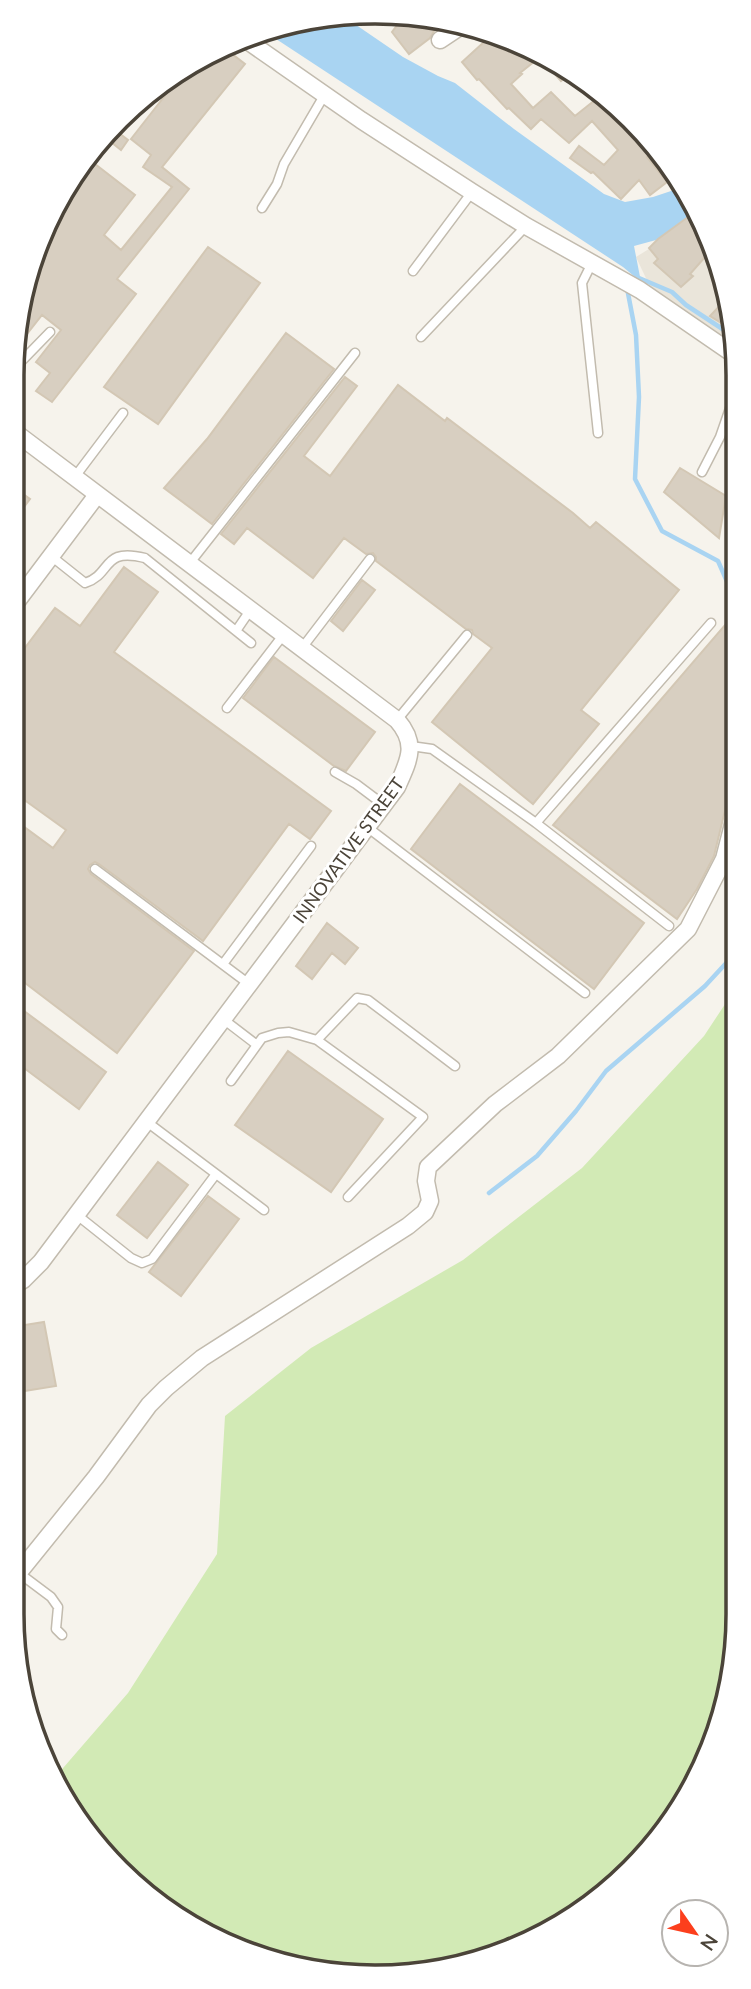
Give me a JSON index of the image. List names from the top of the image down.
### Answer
{
  "streets": {
    "street": ["INNOVATIVE STREET"]
  },
  "north": "bottom right"
}
